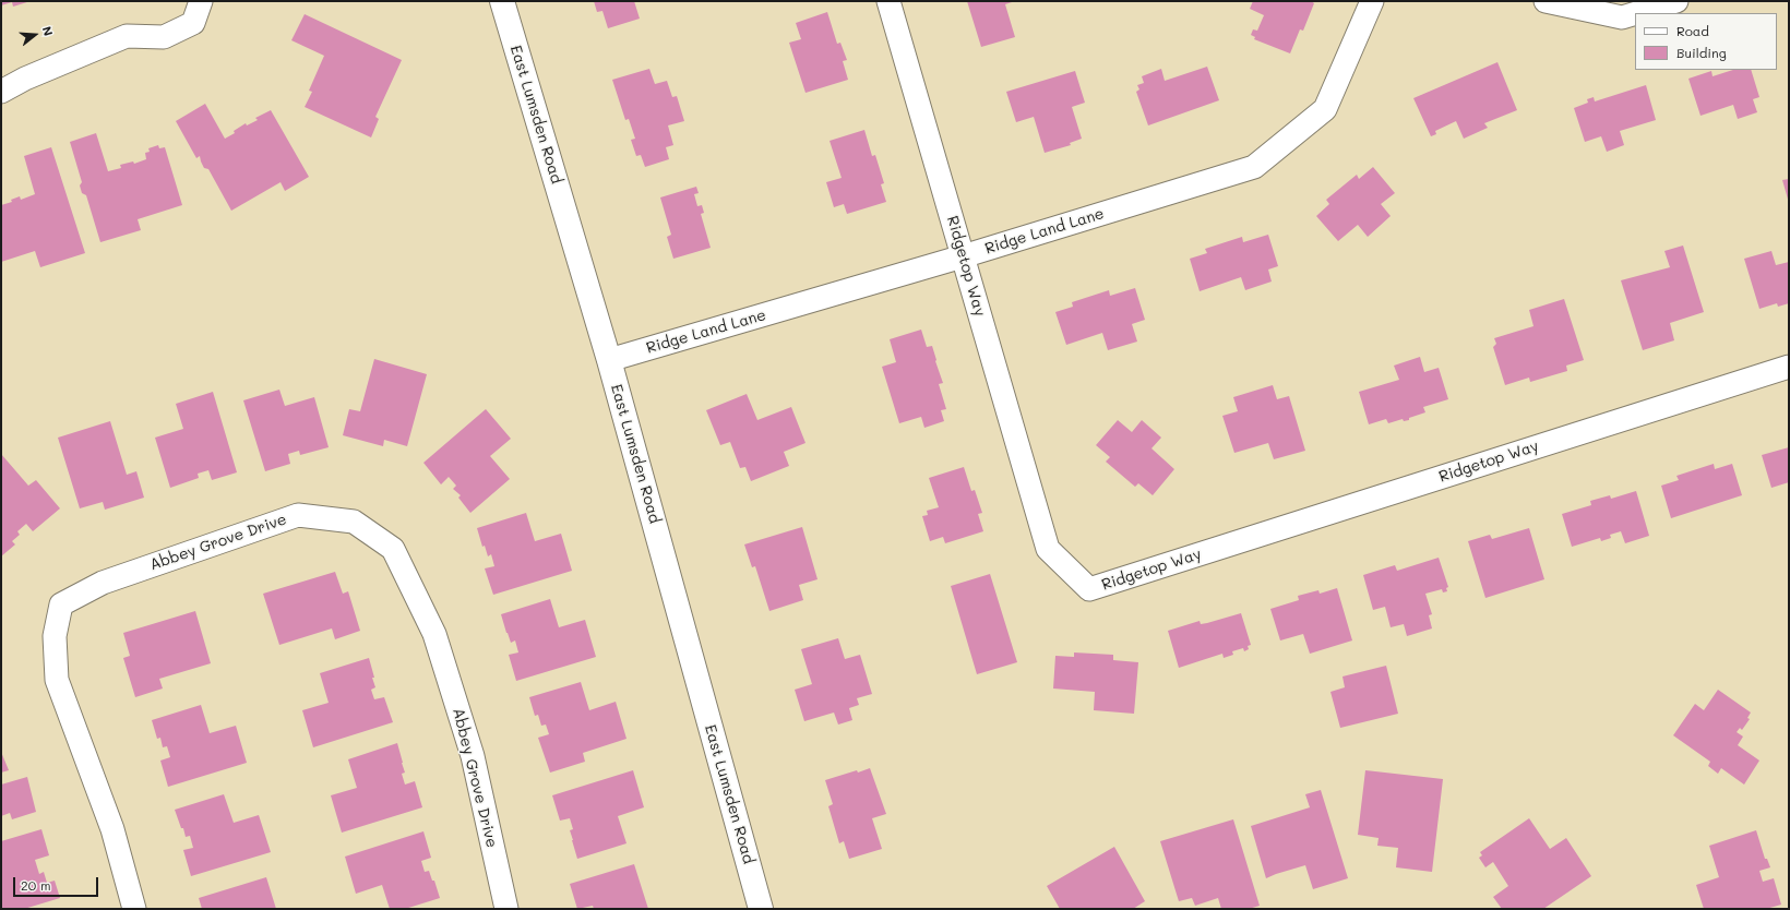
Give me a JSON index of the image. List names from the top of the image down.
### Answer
{
  "streets": {
    "street": [
      "East Lumsden Road",
      "Ridge Land Lane",
      "Ridgetop Way",
      "Abbey Grove Drive"
    ]
  },
  "crossings": [
    ["East Lumsden Road", "Ridge Land Lane"],
    ["Ridge Land Lane", "Ridgetop Way"]
  ],
  "legend": ["Road", "Building"],
  "scale_bar": "20 m",
  "north": "right"
}
